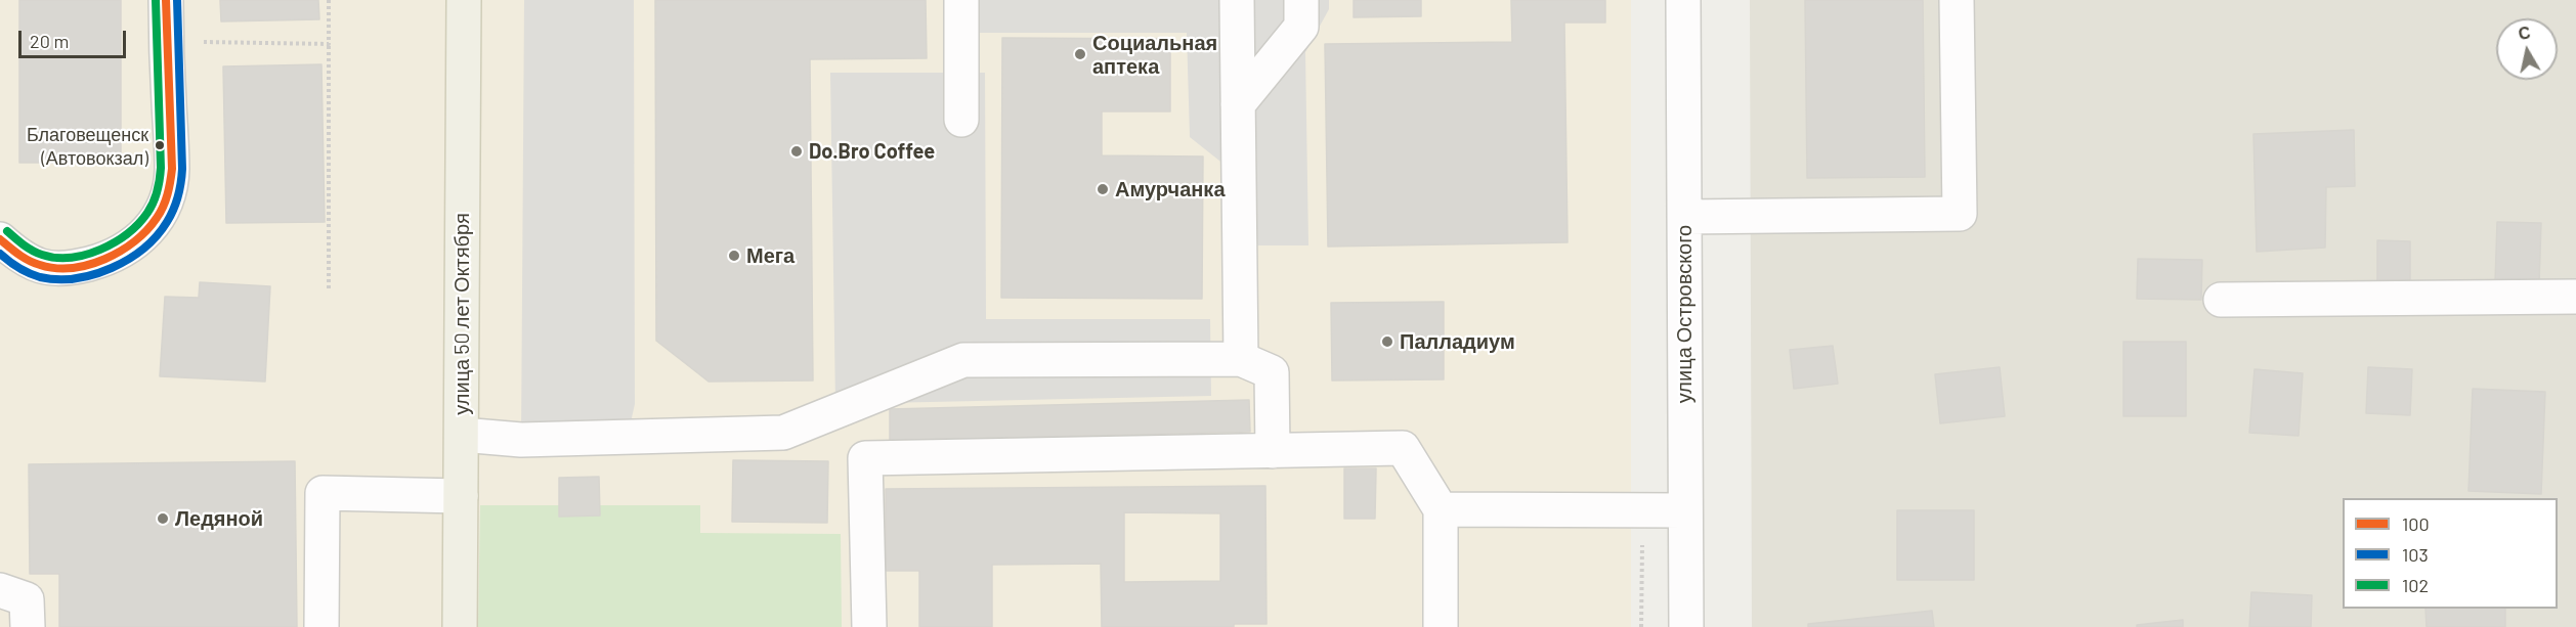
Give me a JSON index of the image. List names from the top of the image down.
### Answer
{
  "streets": {
    "main road": ["улица 50 лет Октября"],
    "street": ["улица Островского"]
  },
  "places": [
    "Социальная аптека",
    "Благовещенск (Автовокзал)",
    "Do.Bro Coffee",
    "Амурчанка",
    "Мега",
    "Палладиум",
    "Ледяной"
  ],
  "lines": ["transit line 100", "transit line 103", "transit line 102"],
  "legend": ["100", "103", "102"],
  "scale_bar": "20 m",
  "north": "top"
}
